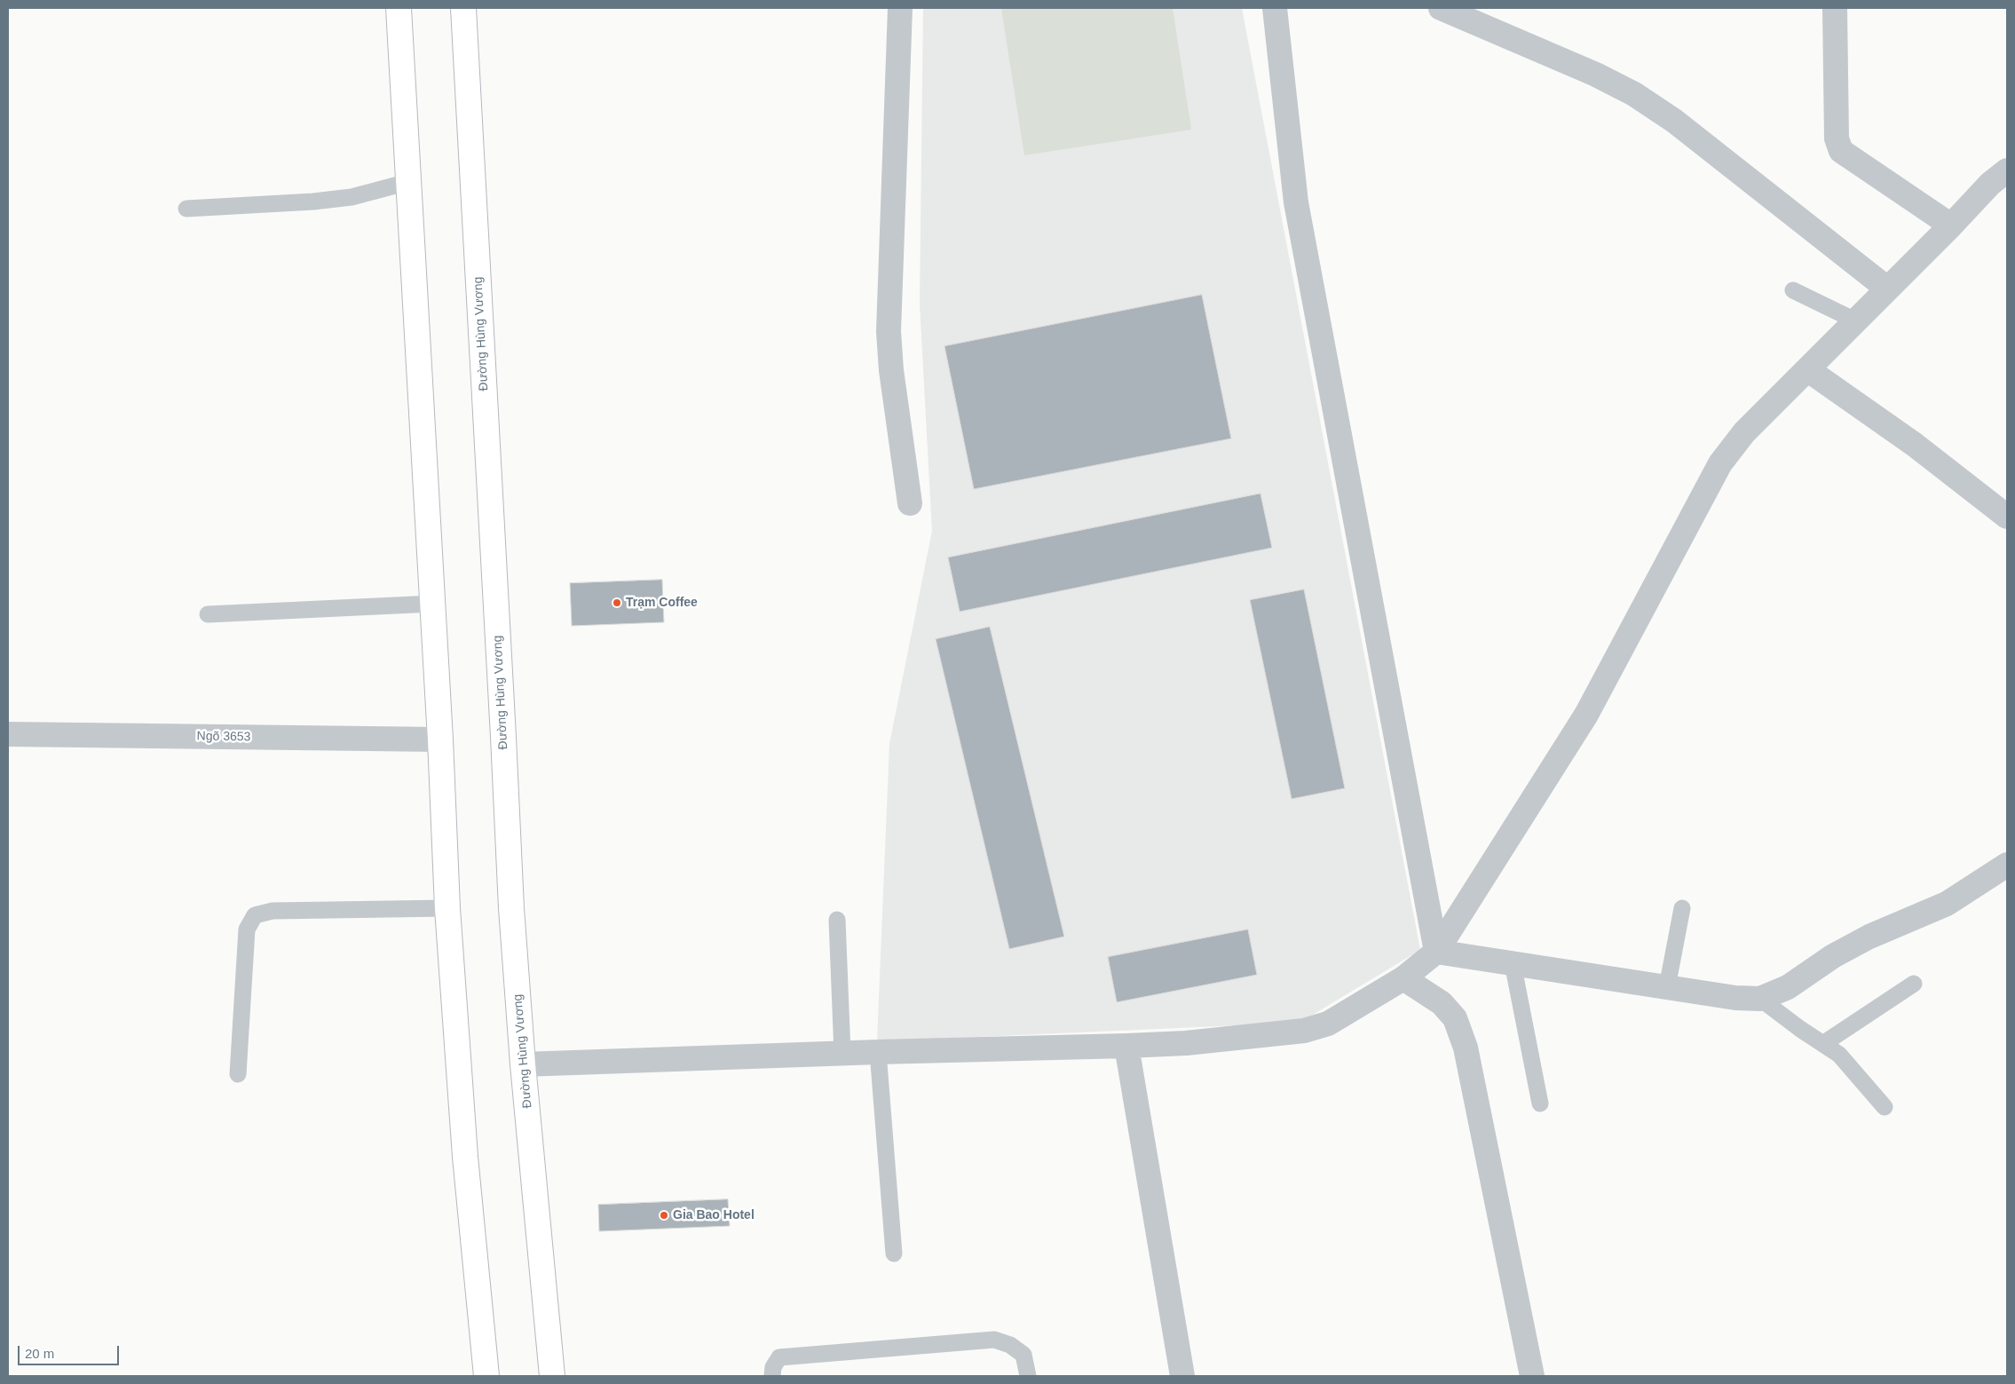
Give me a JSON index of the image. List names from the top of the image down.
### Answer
{
  "streets": {
    "highway": ["Đường Hùng Vương"],
    "street": ["Ngõ 3653"]
  },
  "places": ["Trạm Coffee", "Gia Bao Hotel"],
  "scale_bar": "20 m"
}
